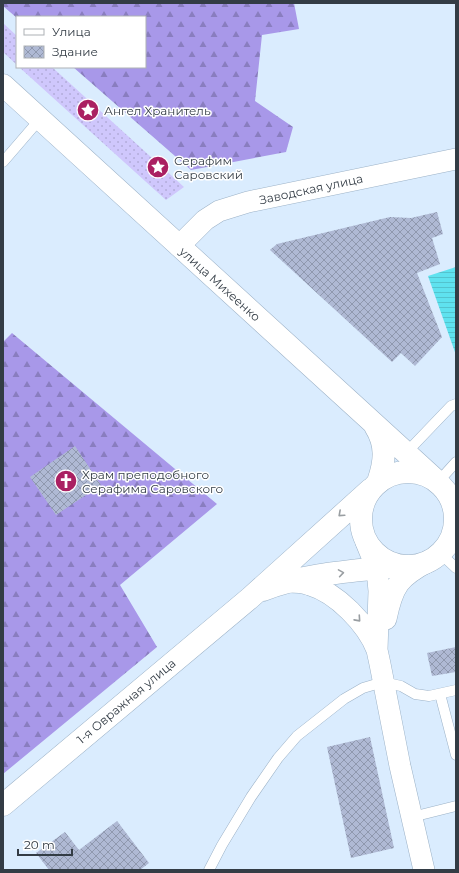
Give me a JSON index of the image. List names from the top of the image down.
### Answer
{
  "streets": {
    "street": ["Заводская улица", "улица Михеенко", "1-я Овражная улица"]
  },
  "crossings": [
    ["Заводская улица", "улица Михеенко"]
  ],
  "places": {
    "place": ["Ангел Хранитель", "Серафим Саровский"],
    "church": ["Храм преподобного Серафима Саровского"]
  },
  "legend": ["Улица", "Здание"],
  "scale_bar": "20 m"
}
